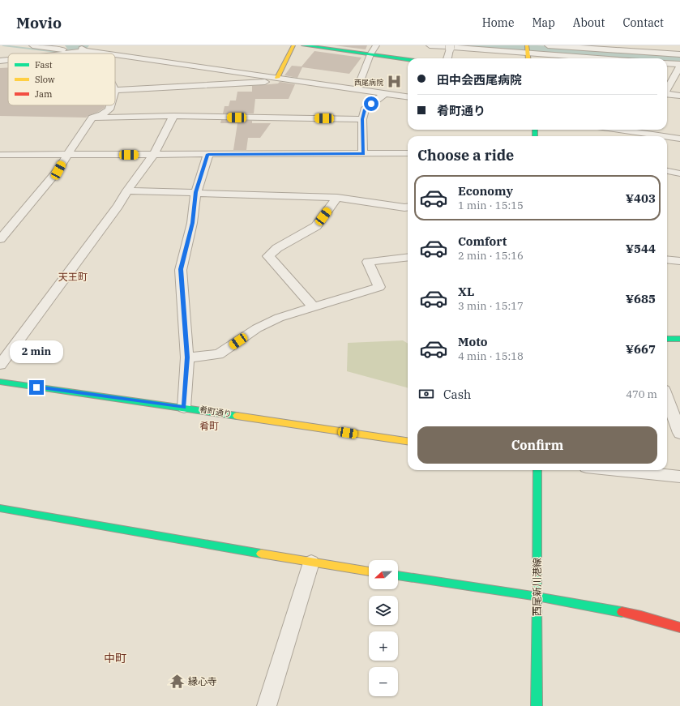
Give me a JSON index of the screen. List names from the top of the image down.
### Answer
{
  "streets": {
    "street": ["肴町通り", "西尾新川港線"]
  },
  "districts": ["天王町", "肴町", "中町"],
  "places": {
    "hospital": ["西尾病院"],
    "temple": ["縁心寺"]
  },
  "legend": ["Fast", "Slow", "Jam"],
  "north": "left",
  "page": {
    "header": "Movio",
    "nav": [
      "Home",
      "Map",
      "About",
      "Contact"
    ],
    "banner": ["田中会西尾病院", "肴町通り"],
    "heading": "Choose a ride",
    "list": [
      {
        "name": "Economy",
        "note": "1 min · 15:15",
        "value": "¥403"
      },
      {
        "name": "Comfort",
        "note": "2 min · 15:16",
        "value": "¥544"
      },
      {
        "name": "XL",
        "note": "3 min · 15:17",
        "value": "¥685"
      },
      {
        "name": "Moto",
        "note": "4 min · 15:18",
        "value": "¥667"
      }
    ],
    "bubble": "2 min",
    "pay": ["Cash", "470 m"],
    "buttons": "Confirm",
    "map_buttons": ["+", "−"]
  }
}
